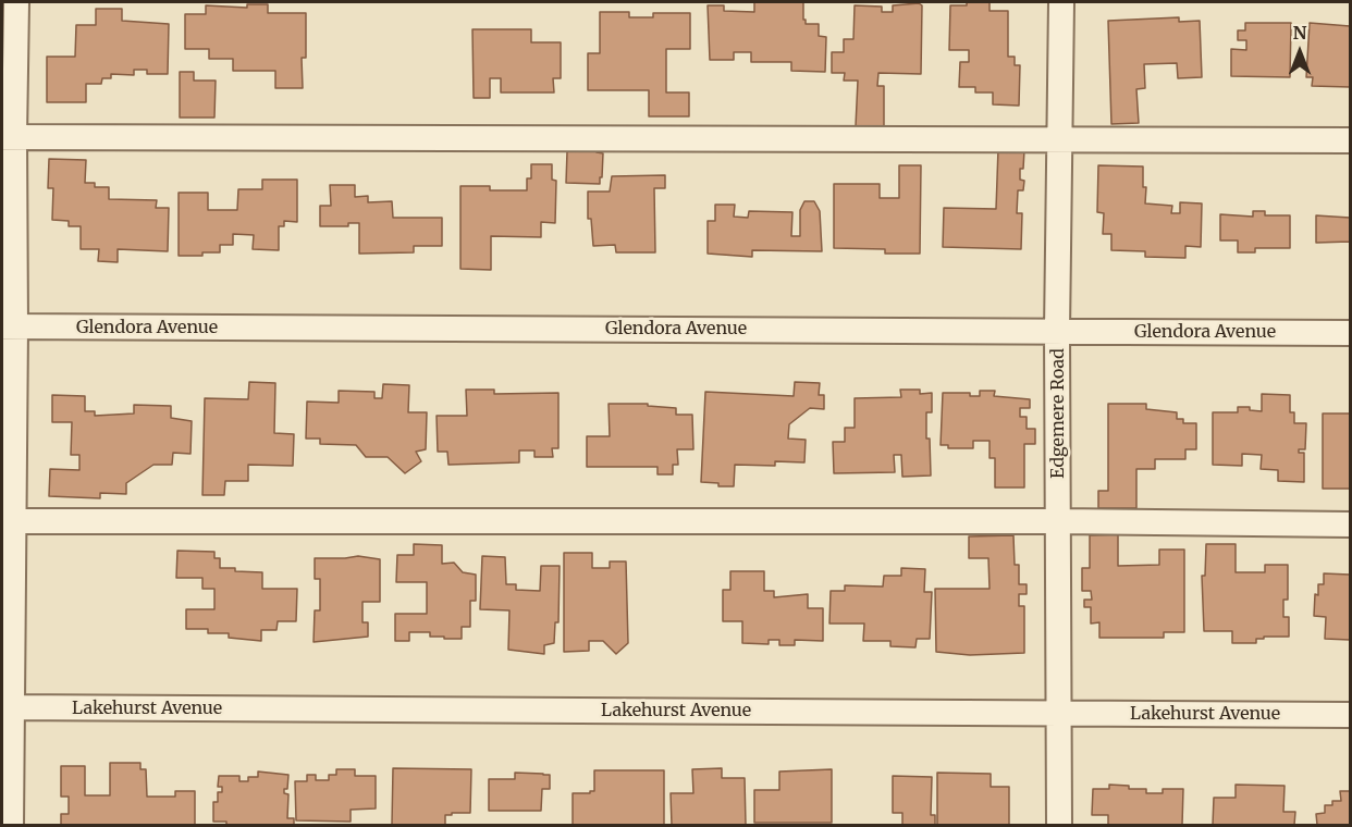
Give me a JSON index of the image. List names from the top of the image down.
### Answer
{
  "streets": {
    "street": ["Glendora Avenue", "Edgemere Road", "Lakehurst Avenue"]
  },
  "crossings": [
    ["Glendora Avenue", "Edgemere Road"],
    ["Edgemere Road", "Lakehurst Avenue"]
  ],
  "north": "top"
}
